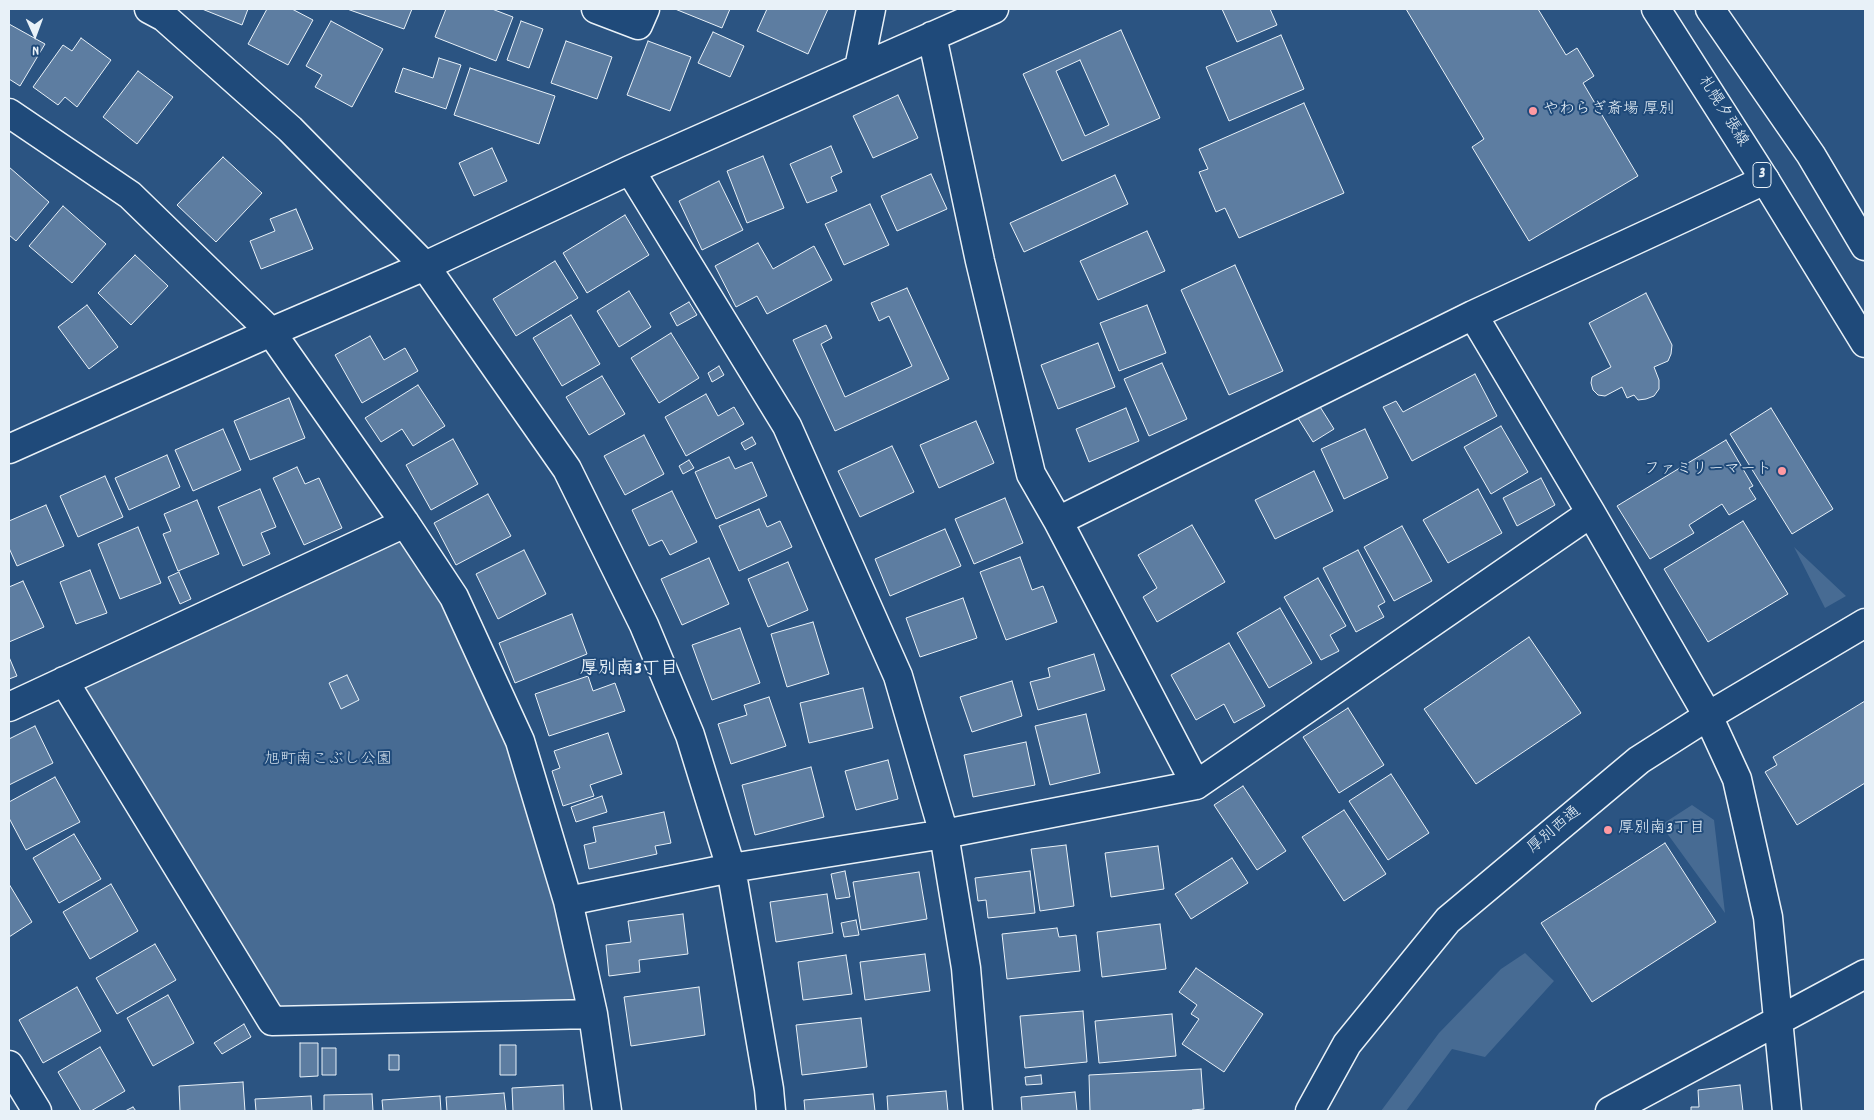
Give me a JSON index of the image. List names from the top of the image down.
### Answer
{
  "streets": {
    "street": ["札幌夕張線", "3", "厚別西通"]
  },
  "districts": ["厚別南3丁目"],
  "parks": ["旭町南こぶし公園"],
  "places": ["やわらぎ斎場 厚別", "ファミリーマート", "厚別南3丁目"],
  "north": "bottom"
}
